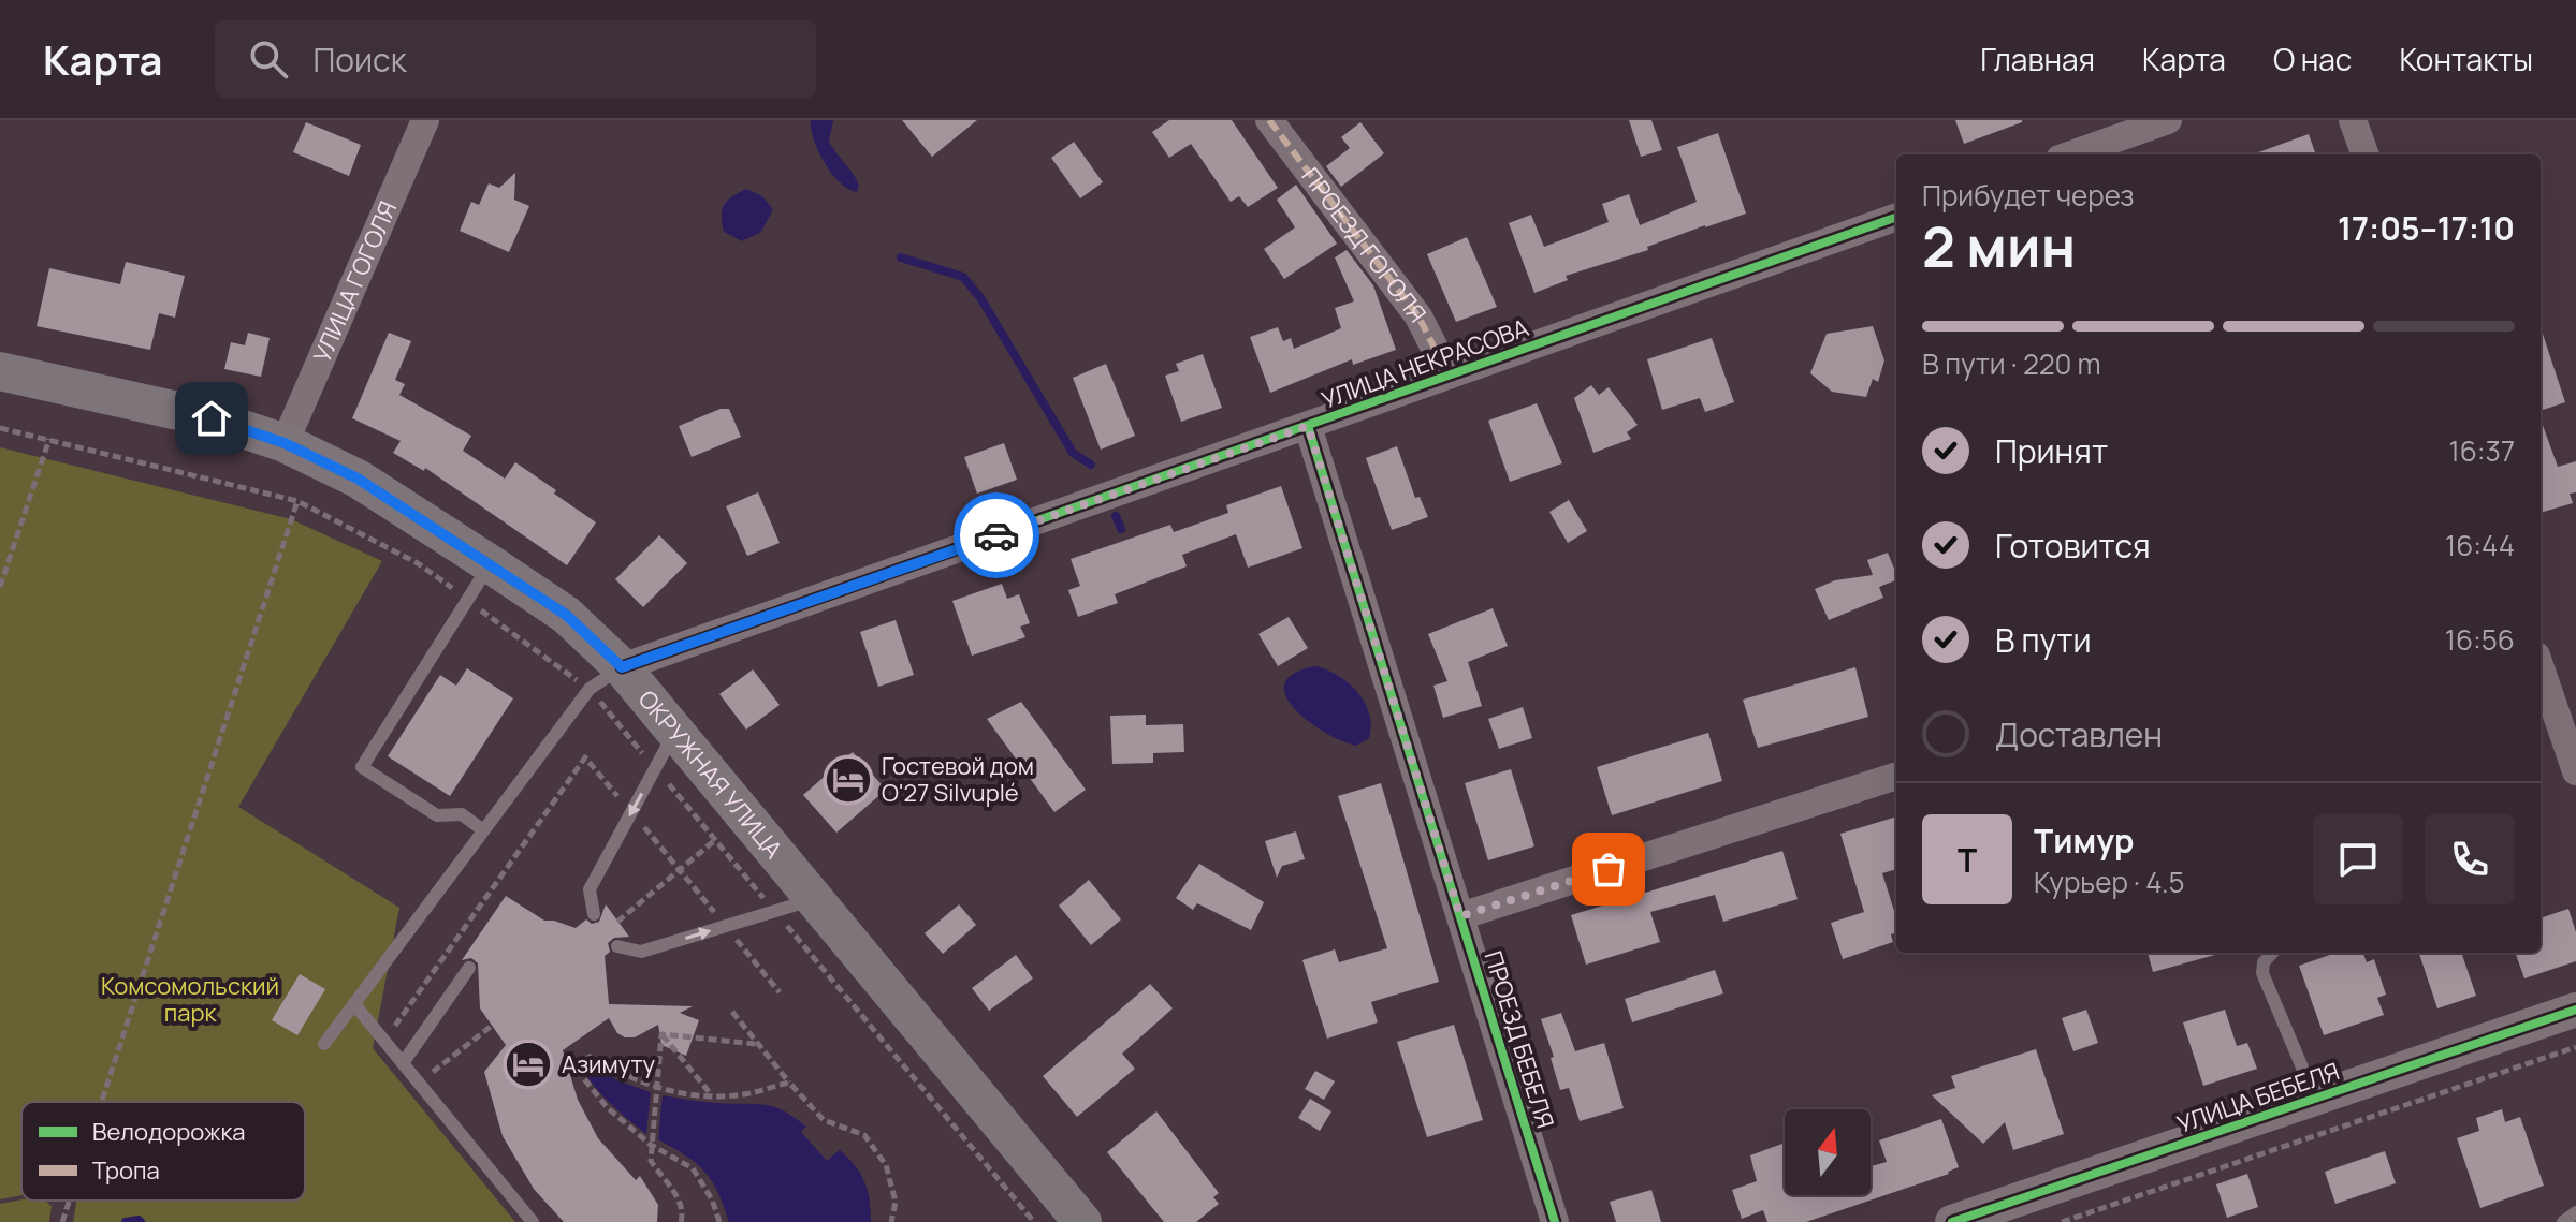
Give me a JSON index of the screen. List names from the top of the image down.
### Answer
{
  "streets": {
    "main road": ["ОКРУЖНАЯ УЛИЦА"],
    "street": [
      "ПРОЕЗД ГОГОЛЯ",
      "УЛИЦА ГОГОЛЯ",
      "УЛИЦА НЕКРАСОВА",
      "ПРОЕЗД БЕБЕЛЯ",
      "УЛИЦА БЕБЕЛЯ"
    ]
  },
  "crossings": [
    ["ПРОЕЗД ГОГОЛЯ", "УЛИЦА НЕКРАСОВА"],
    ["УЛИЦА ГОГОЛЯ", "ОКРУЖНАЯ УЛИЦА"],
    ["УЛИЦА НЕКРАСОВА", "ОКРУЖНАЯ УЛИЦА"],
    ["УЛИЦА НЕКРАСОВА", "ПРОЕЗД БЕБЕЛЯ"]
  ],
  "parks": ["Комсомольский парк"],
  "places": {
    "hotel": ["Гостевой дом O'27 Silvuplé", "Азимуту"]
  },
  "legend": ["Велодорожка", "Тропа"],
  "north": "top",
  "page": {
    "header": "Карта",
    "search": "Поиск",
    "nav": [
      "Главная",
      "Карта",
      "О нас",
      "Контакты"
    ],
    "heading": ["2 мин", "Прибудет через", "17:05–17:10"],
    "panel": ["Тимур", "Курьер · 4.5"],
    "bar": "В пути · 220 m",
    "list": [
      ["Принят", "16:37"],
      ["Готовится", "16:44"],
      ["В пути", "16:56"],
      "Доставлен"
    ],
    "round": "Т"
  }
}
